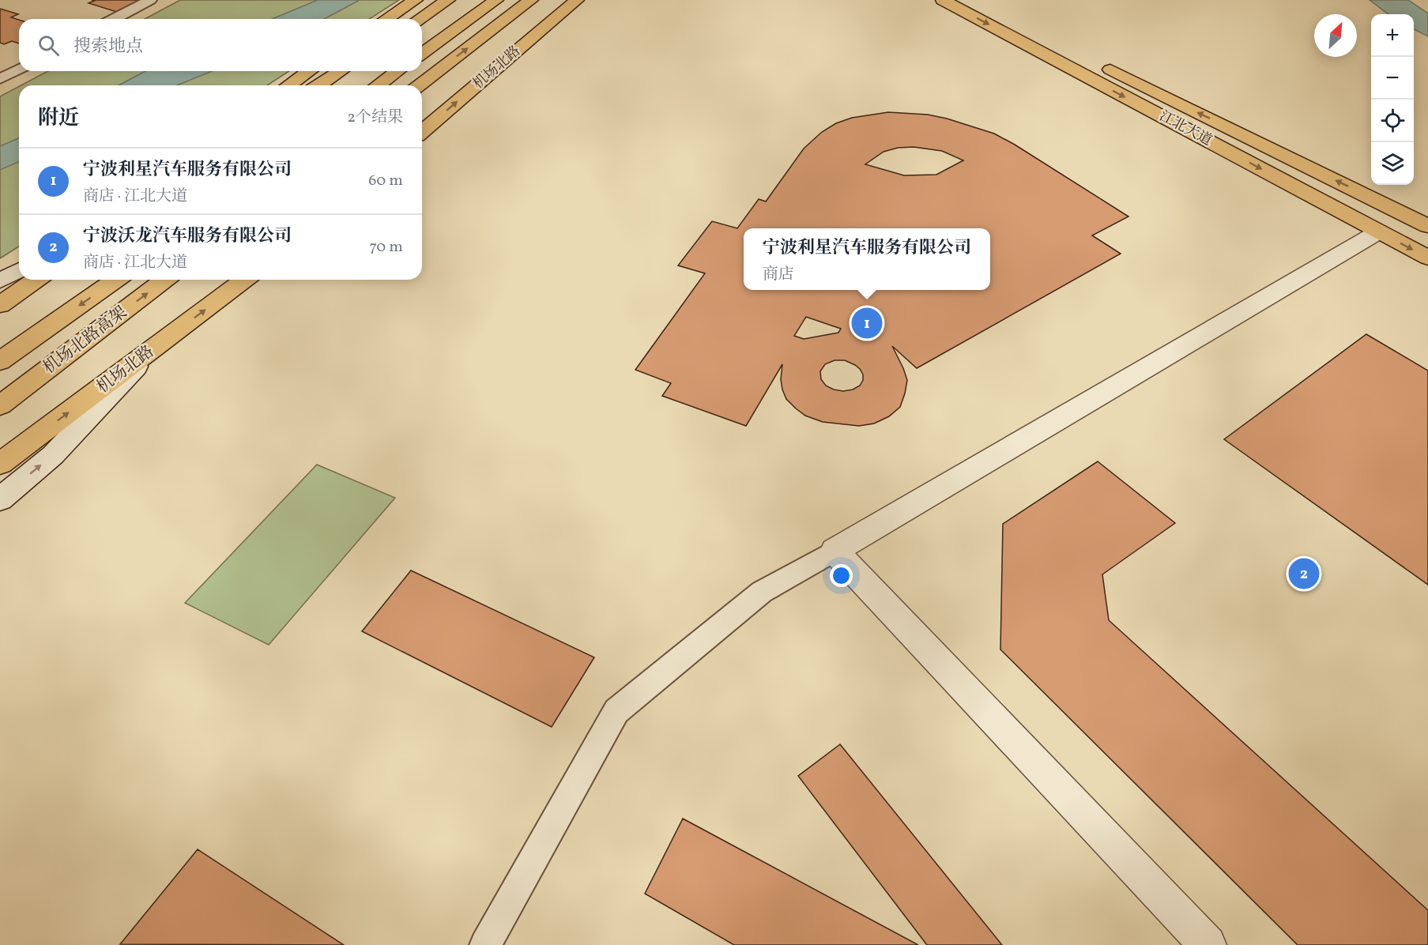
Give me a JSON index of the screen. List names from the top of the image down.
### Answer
{
  "streets": {
    "main road": ["机场北路", "江北大道", "机场北路高架"]
  },
  "north": "top right",
  "page": {
    "map_buttons": ["+", "−"],
    "search": "搜索地点",
    "heading": ["附近", "2个结果"],
    "list": [
      {
        "mark": "1",
        "name": "宁波利星汽车服务有限公司",
        "note": "商店 · 江北大道",
        "value": "60 m"
      },
      {
        "mark": "2",
        "name": "宁波沃龙汽车服务有限公司",
        "note": "商店 · 江北大道",
        "value": "70 m"
      }
    ],
    "popup": ["宁波利星汽车服务有限公司", "商店"],
    "pins": ["1", "2"]
  }
}
